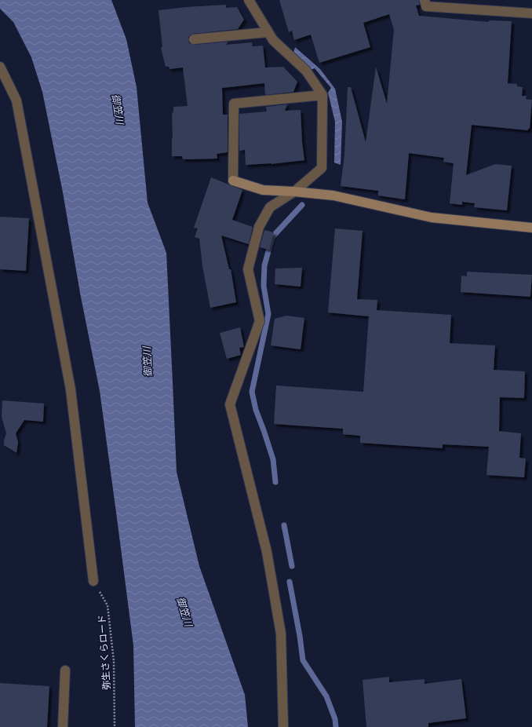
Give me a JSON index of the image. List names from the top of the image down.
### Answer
{
  "streets": {
    "path": ["弥生さくらロード"]
  },
  "water": ["御笠川"]
}
